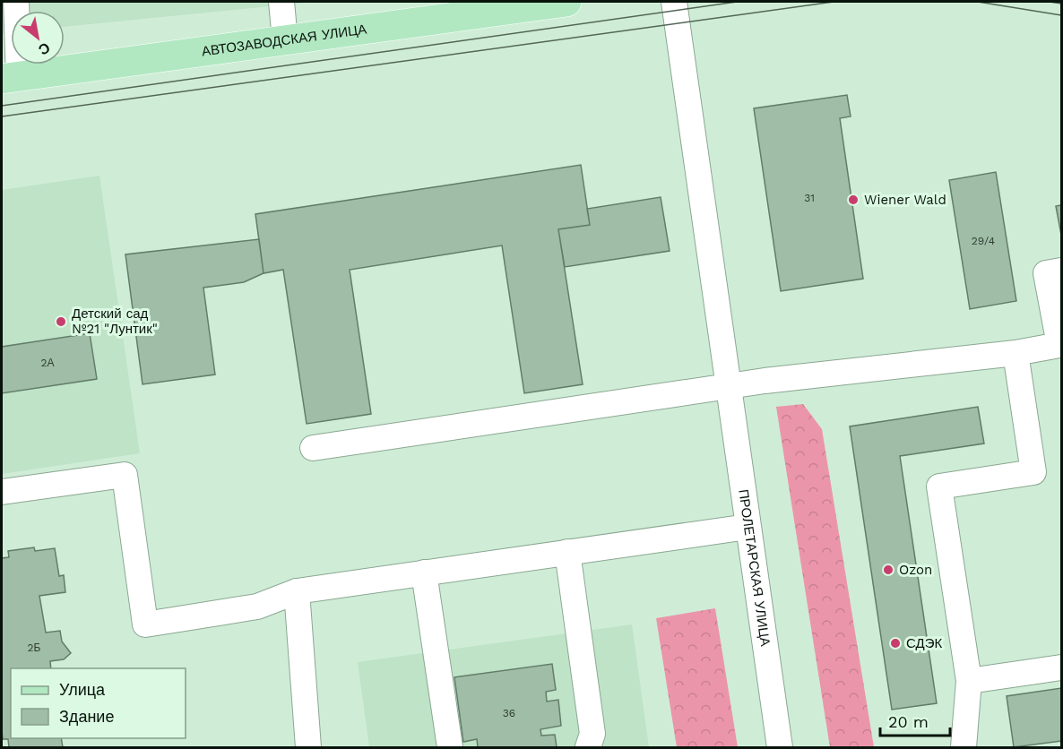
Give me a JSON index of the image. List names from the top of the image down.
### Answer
{
  "streets": {
    "main road": ["АВТОЗАВОДСКАЯ УЛИЦА"],
    "street": ["ПРОЛЕТАРСКАЯ УЛИЦА"]
  },
  "places": [
    "Wiener Wald",
    "Детский сад №21 \"Лунтик\"",
    "Ozon",
    "СДЭК"
  ],
  "house_numbers": [
    "31",
    "29/4",
    "2А",
    "2Б",
    "36"
  ],
  "legend": ["Улица", "Здание"],
  "scale_bar": "20 m",
  "north": "bottom right"
}
